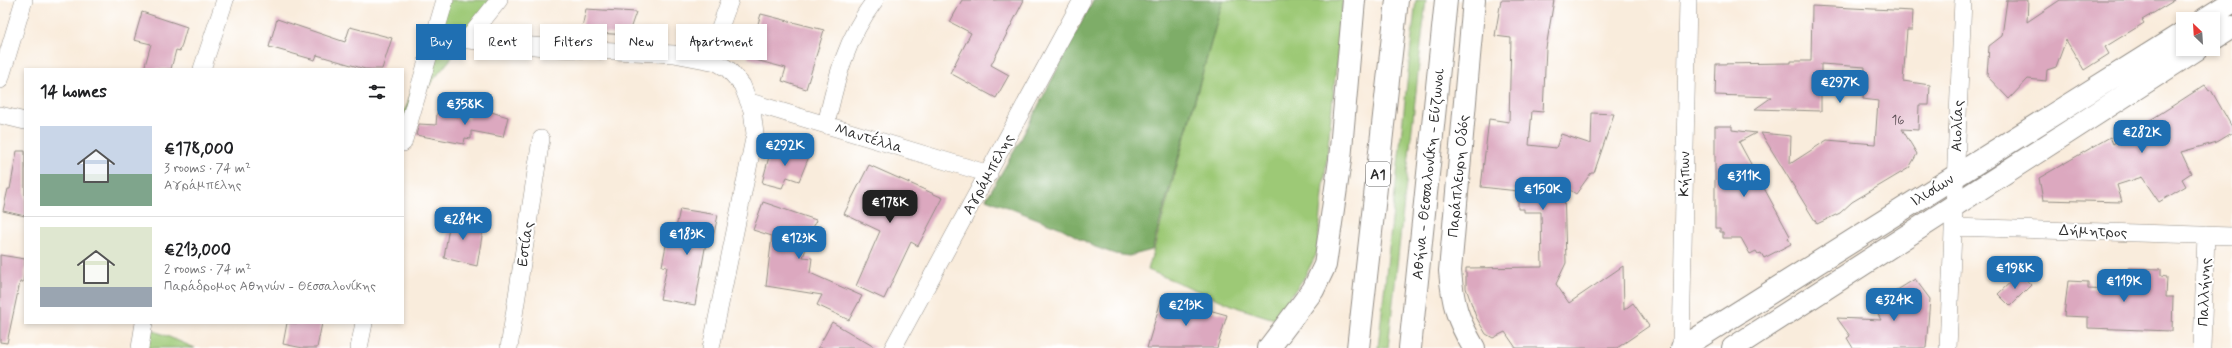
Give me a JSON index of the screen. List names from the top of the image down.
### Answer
{
  "streets": {
    "main road": [
      "Α1",
      "Αθήνα - Θεσσαλονίκη - Εύζωνοι",
      "Παράπλευρη Οδός",
      "Ιλισίων"
    ],
    "street": [
      "Αιολίας",
      "Μαντέλλα",
      "Αγράμπελης",
      "Κήπων",
      "Δήμητρος",
      "Εστίας",
      "Παλλήνης"
    ]
  },
  "crossings": [
    ["Αιολίας", "Ιλισίων"],
    ["Αιολίας", "Δήμητρος"],
    ["Μαντέλλα", "Αγράμπελης"],
    ["Κήπων", "Ιλισίων"],
    ["Δήμητρος", "Παλλήνης"]
  ],
  "house_numbers": ["16"],
  "north": "top left",
  "page": {
    "chip": [
      "Buy",
      "Rent",
      "Filters",
      "New",
      "Apartment"
    ],
    "heading": "14 homes",
    "price": [
      "€297K",
      "€358K",
      "€282K",
      "€292K",
      "€311K",
      "€150K",
      "€178K",
      "€284K",
      "€183K",
      "€123K",
      "€198K",
      "€119K",
      "€324K",
      "€213K"
    ],
    "list": [
      {
        "name": "€178,000",
        "note": "3 rooms · 74 m² · Αγράμπελης"
      },
      {
        "name": "€213,000",
        "note": "2 rooms · 74 m² · Παράδρομος Αθηνών - Θεσσαλονίκης"
      }
    ]
  }
}
